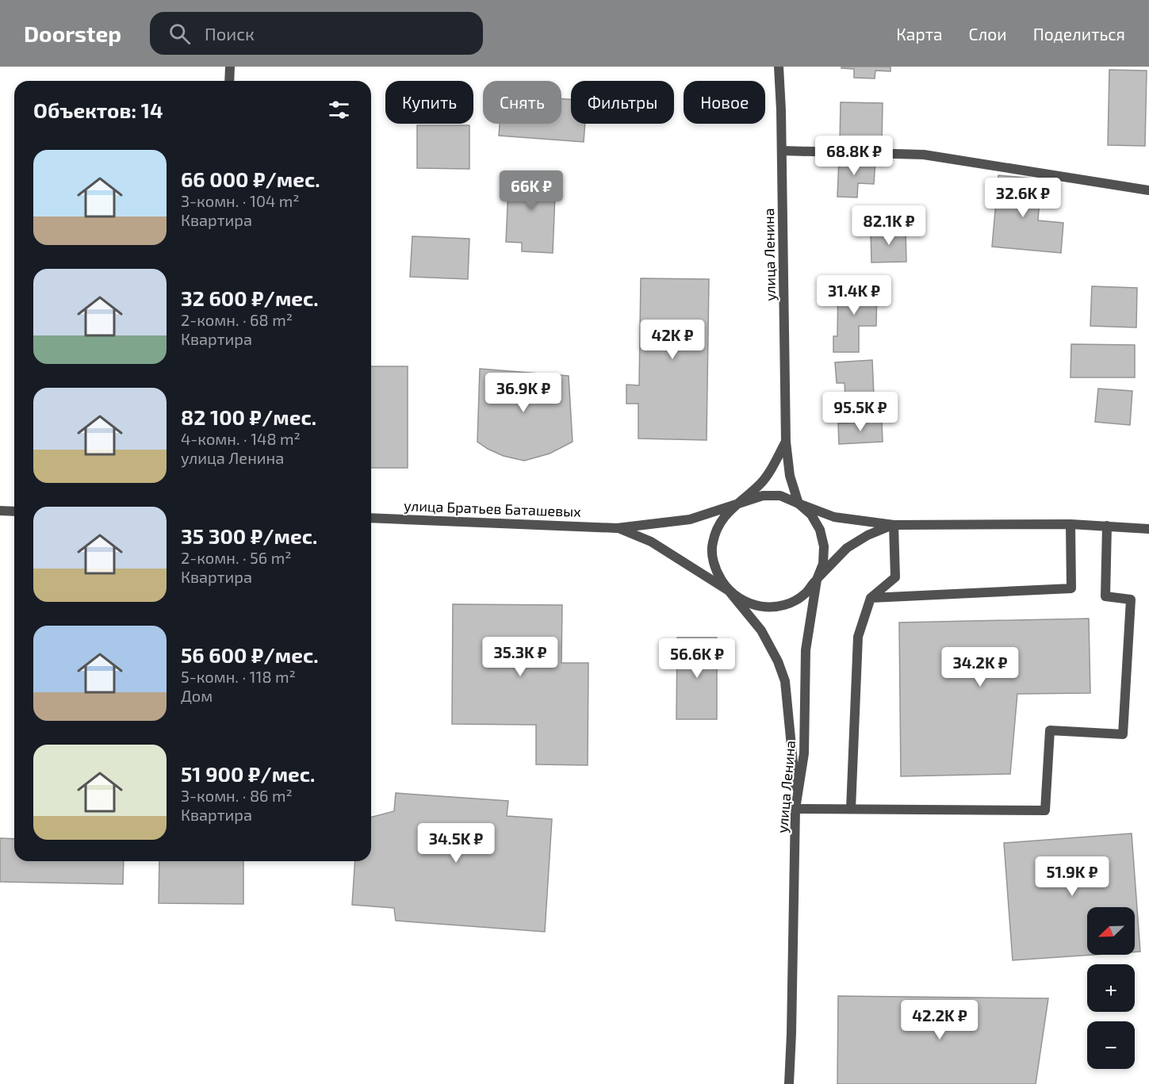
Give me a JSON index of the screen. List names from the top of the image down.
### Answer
{
  "streets": {
    "street": ["улица Ленина", "улица Братьев Баташевых"]
  },
  "crossings": [
    ["улица Ленина", "улица Братьев Баташевых"]
  ],
  "north": "bottom left",
  "page": {
    "header": "Doorstep",
    "search": "Поиск",
    "nav": ["Карта", "Слои", "Поделиться"],
    "chip": [
      "Купить",
      "Снять",
      "Фильтры",
      "Новое"
    ],
    "heading": "Объектов: 14",
    "price": [
      "68.8K ₽",
      "66K ₽",
      "32.6K ₽",
      "82.1K ₽",
      "31.4K ₽",
      "42K ₽",
      "36.9K ₽",
      "95.5K ₽",
      "35.3K ₽",
      "56.6K ₽",
      "34.2K ₽",
      "34.5K ₽",
      "51.9K ₽",
      "42.2K ₽"
    ],
    "list": [
      {
        "name": "66 000 ₽/мес.",
        "note": "3-комн. · 104 m² · Квартира"
      },
      {
        "name": "32 600 ₽/мес.",
        "note": "2-комн. · 68 m² · Квартира"
      },
      {
        "name": "82 100 ₽/мес.",
        "note": "4-комн. · 148 m² · улица Ленина"
      },
      {
        "name": "35 300 ₽/мес.",
        "note": "2-комн. · 56 m² · Квартира"
      },
      {
        "name": "56 600 ₽/мес.",
        "note": "5-комн. · 118 m² · Дом"
      },
      {
        "name": "51 900 ₽/мес.",
        "note": "3-комн. · 86 m² · Квартира"
      }
    ],
    "map_buttons": ["+", "−"]
  }
}
